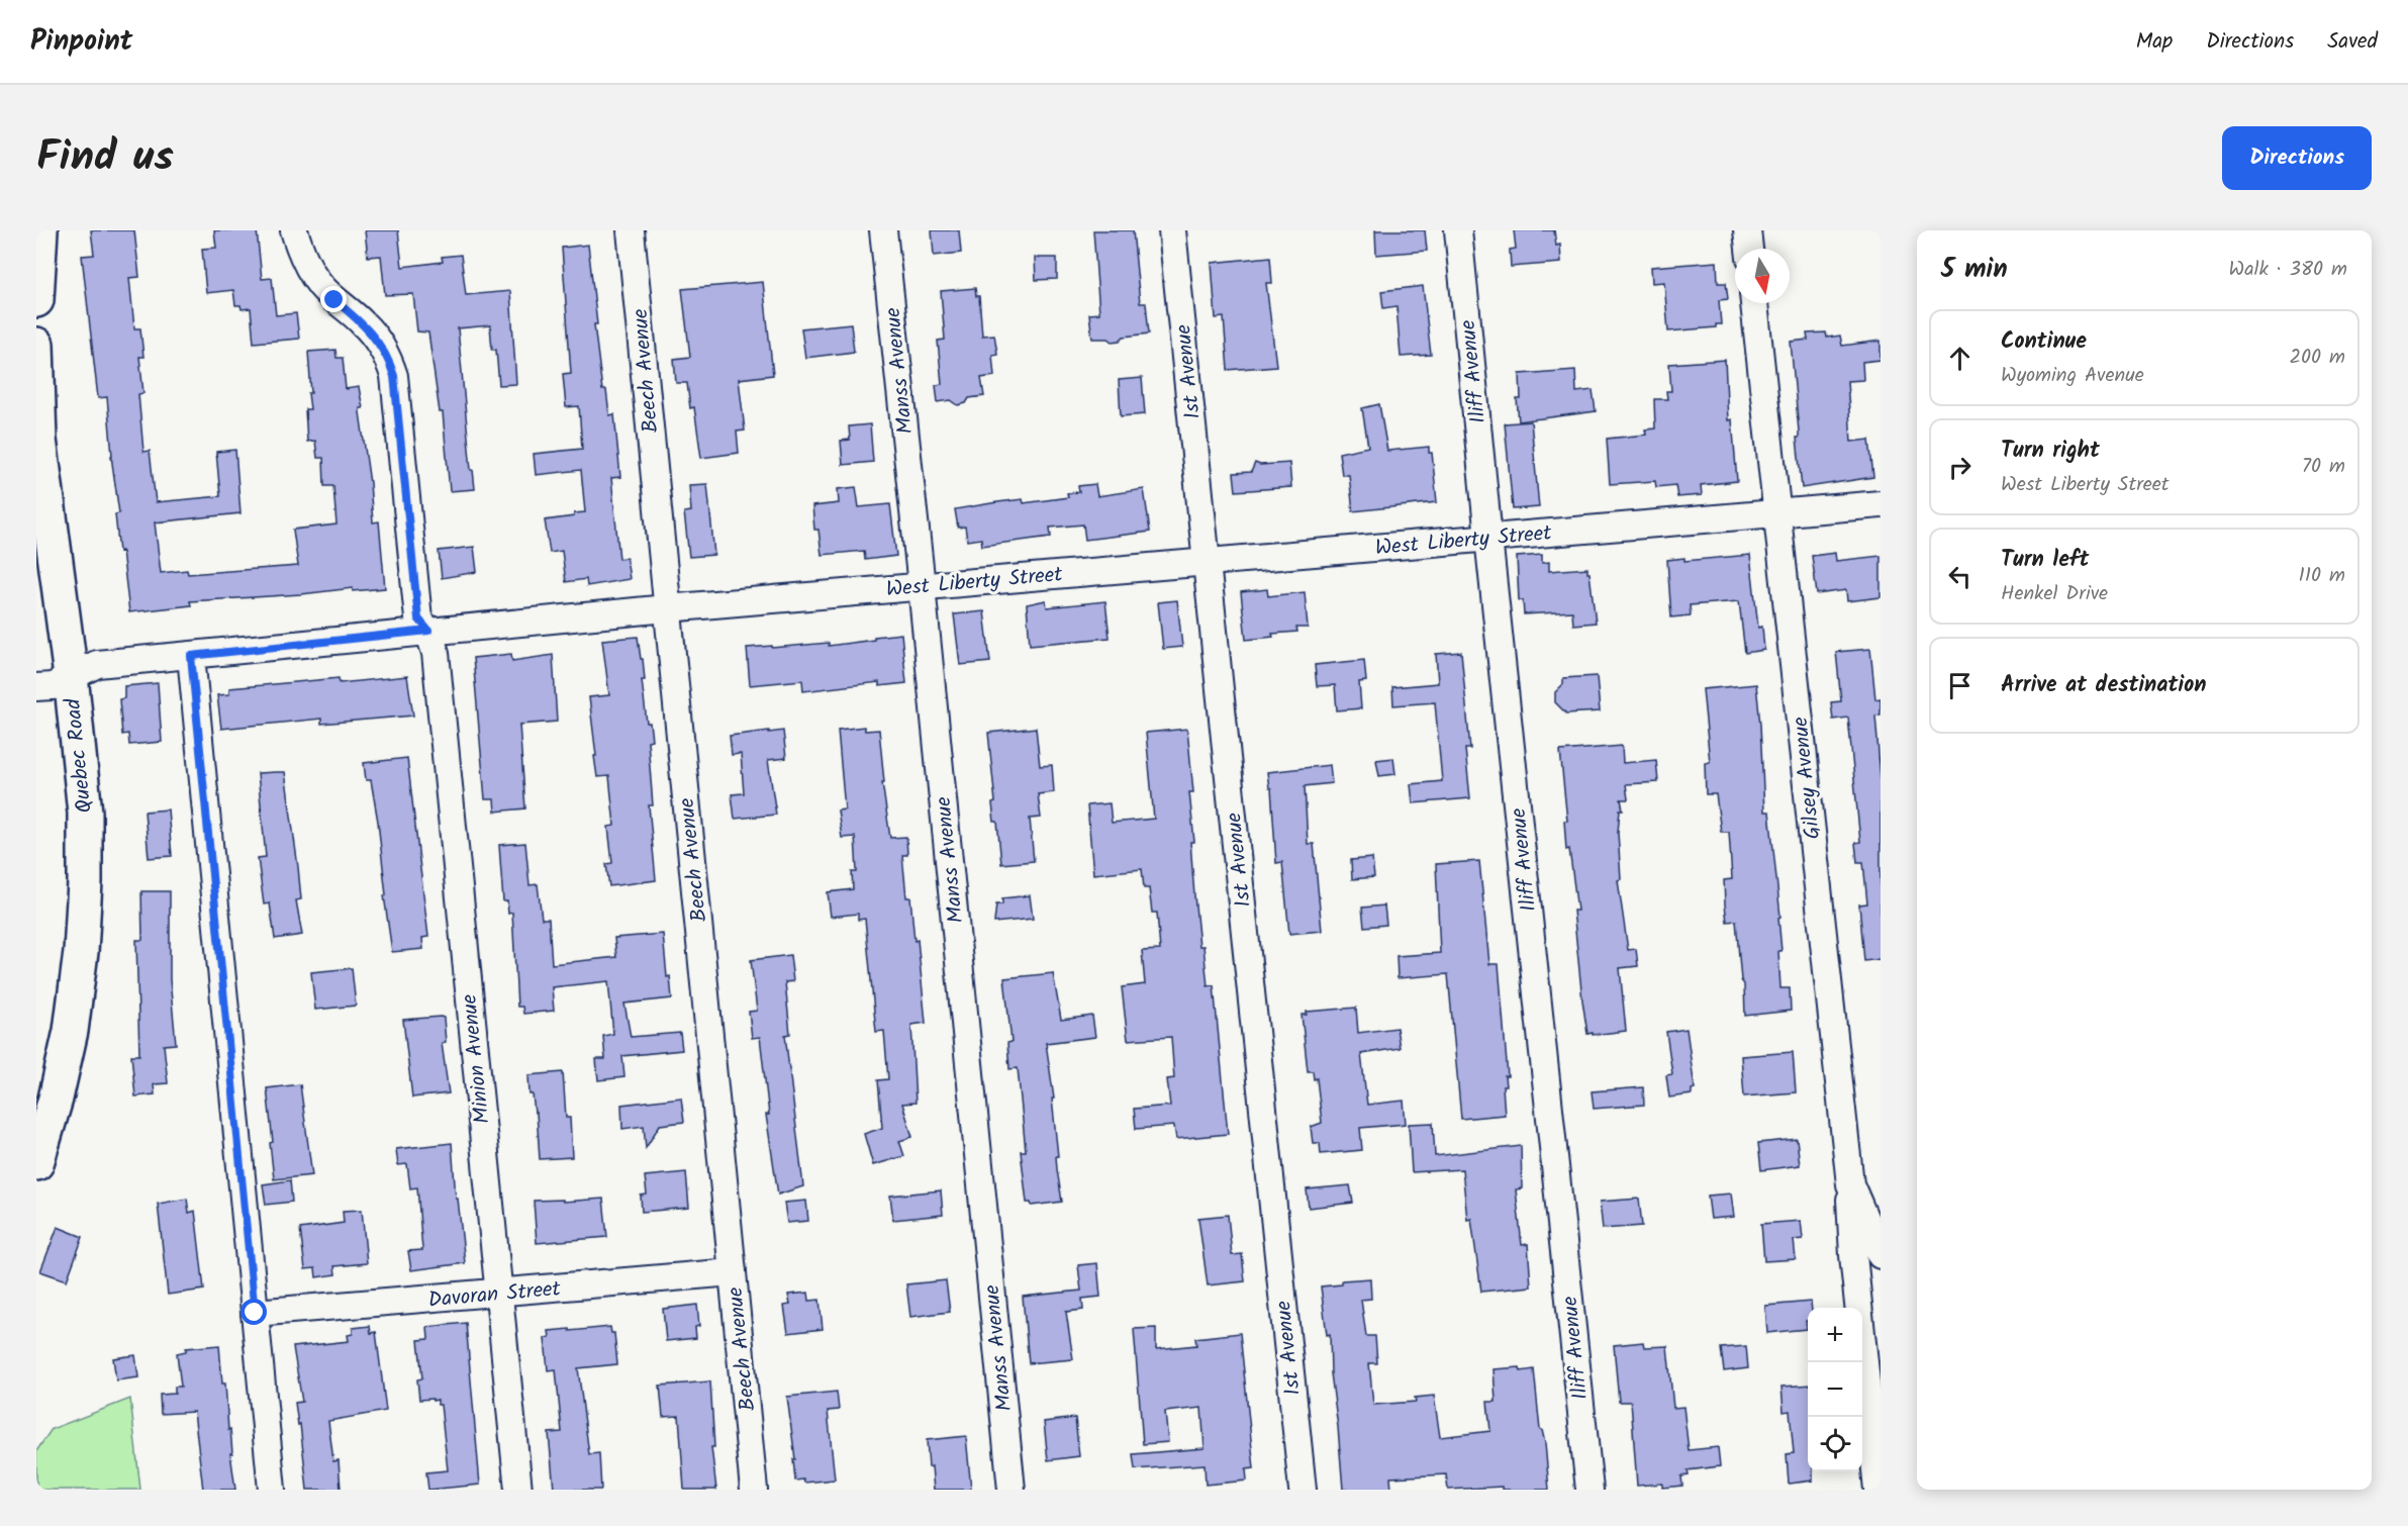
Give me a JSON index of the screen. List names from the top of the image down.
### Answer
{
  "streets": {
    "street": [
      "Beech Avenue",
      "Manss Avenue",
      "1st Avenue",
      "Iliff Avenue",
      "West Liberty Street",
      "Quebec Road",
      "Gilsey Avenue",
      "Minion Avenue",
      "Davoran Street"
    ]
  },
  "crossings": [
    ["Beech Avenue", "West Liberty Street"],
    ["Beech Avenue", "Davoran Street"],
    ["Manss Avenue", "West Liberty Street"],
    ["1st Avenue", "West Liberty Street"],
    ["Iliff Avenue", "West Liberty Street"],
    ["West Liberty Street", "Quebec Road"],
    ["West Liberty Street", "Gilsey Avenue"],
    ["West Liberty Street", "Minion Avenue"],
    ["Minion Avenue", "Davoran Street"]
  ],
  "north": "bottom",
  "page": {
    "header": "Pinpoint",
    "nav": ["Map", "Directions", "Saved"],
    "title": "Find us",
    "buttons": "Directions",
    "heading": ["5 min", "Walk · 380 m"],
    "list": [
      ["Continue", "Wyoming Avenue", "200 m"],
      ["Turn right", "West Liberty Street", "70 m"],
      ["Turn left", "Henkel Drive", "110 m"],
      "Arrive at destination"
    ],
    "map_buttons": ["+", "−"]
  }
}
